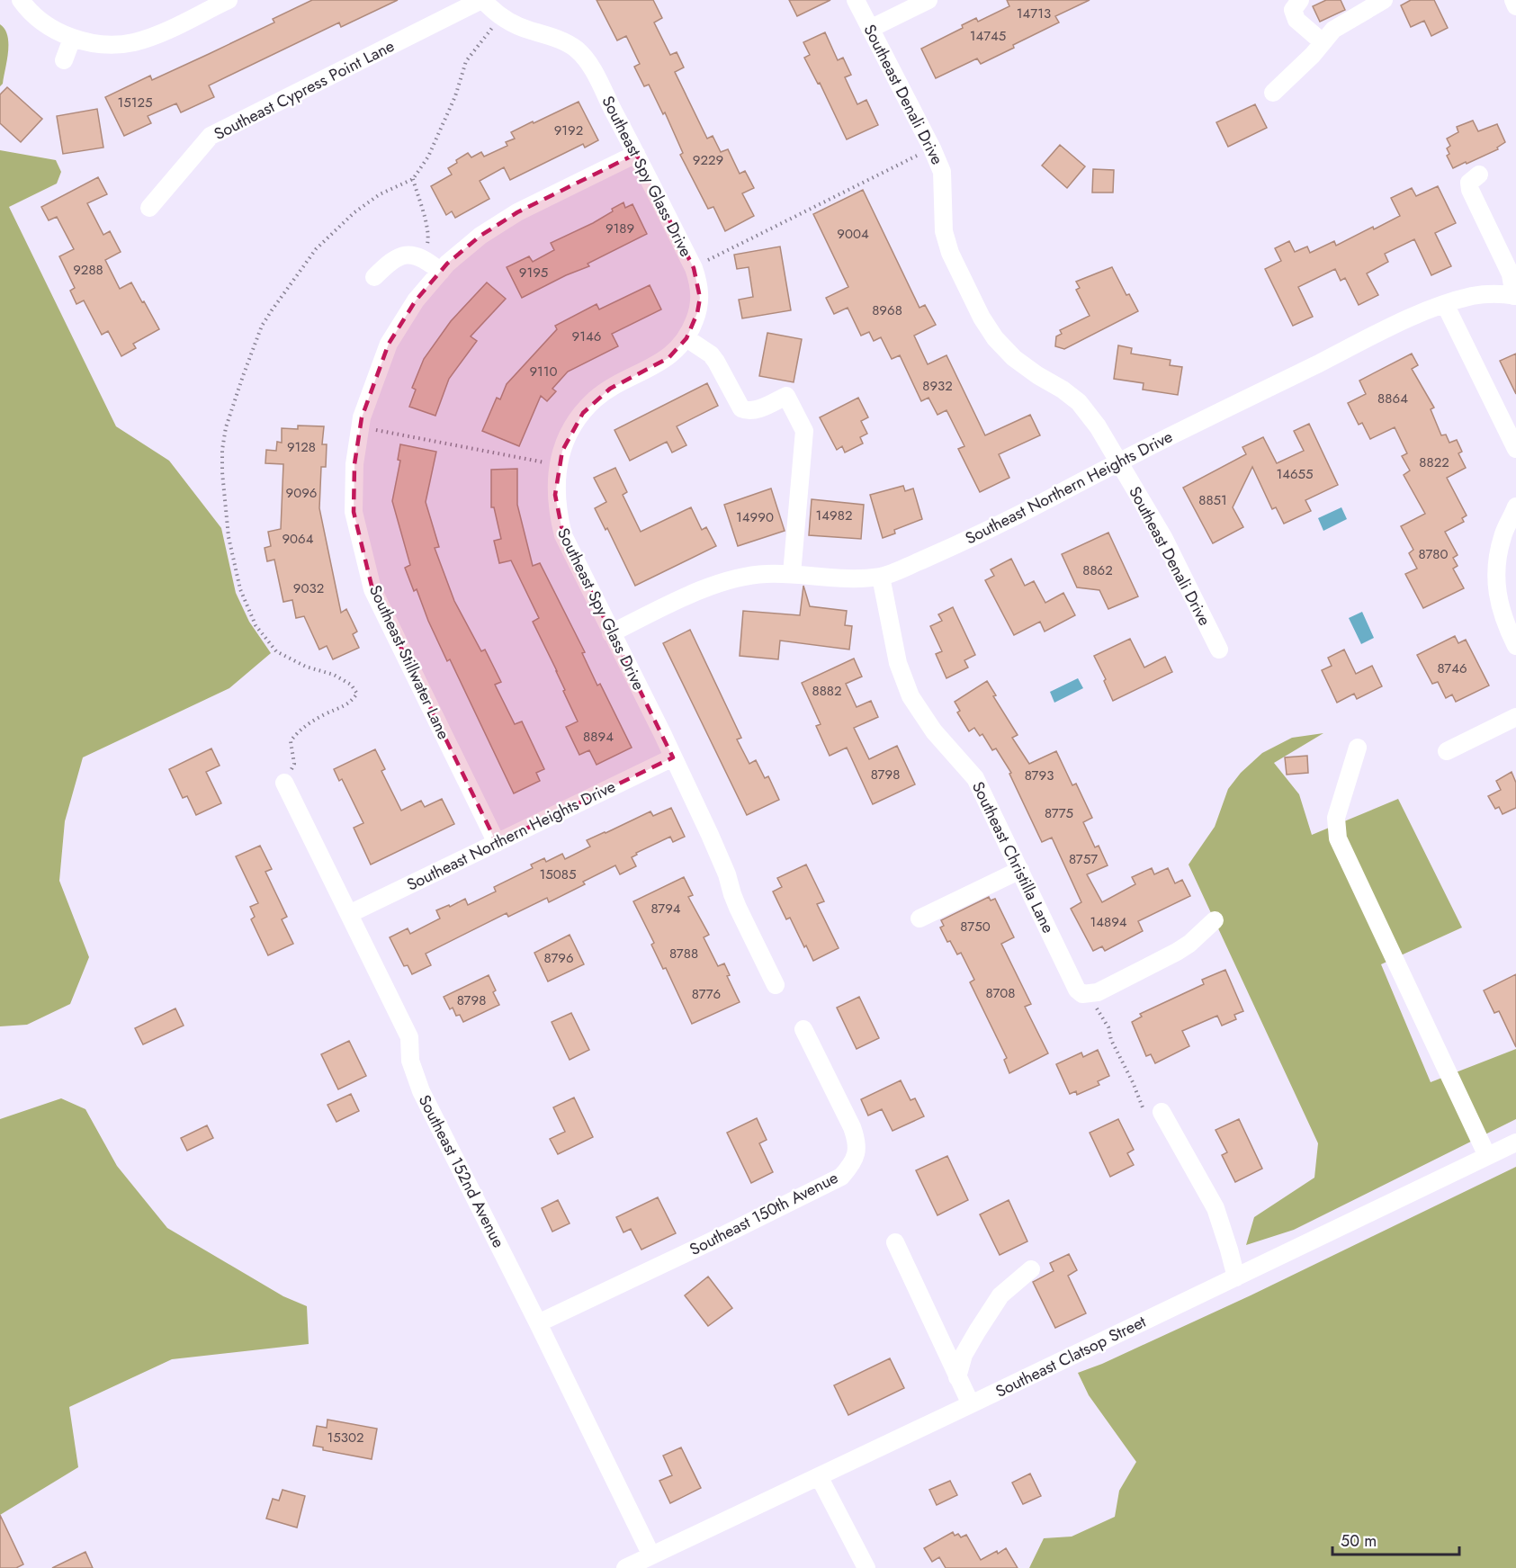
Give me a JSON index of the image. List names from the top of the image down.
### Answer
{
  "streets": {
    "street": [
      "Southeast Cypress Point Lane",
      "Southeast Denali Drive",
      "Southeast Spy Glass Drive",
      "Southeast Northern Heights Drive",
      "Southeast Stillwater Lane",
      "Southeast Christilla Lane",
      "Southeast 152nd Avenue",
      "Southeast 150th Avenue",
      "Southeast Clatsop Street"
    ]
  },
  "crossings": [
    ["Southeast Cypress Point Lane", "Southeast Spy Glass Drive"],
    ["Southeast Denali Drive", "Southeast Northern Heights Drive"],
    ["Southeast Spy Glass Drive", "Southeast Northern Heights Drive"],
    ["Southeast Spy Glass Drive", "Southeast Stillwater Lane"],
    ["Southeast Northern Heights Drive", "Southeast Stillwater Lane"],
    ["Southeast Northern Heights Drive", "Southeast Christilla Lane"],
    ["Southeast Northern Heights Drive", "Southeast 152nd Avenue"],
    ["Southeast 152nd Avenue", "Southeast 150th Avenue"],
    ["Southeast 152nd Avenue", "Southeast Clatsop Street"]
  ],
  "house_numbers": [
    "14713",
    "14745",
    "15125",
    "9192",
    "9229",
    "9189",
    "9004",
    "9288",
    "9195",
    "8968",
    "9146",
    "9110",
    "8932",
    "8864",
    "9128",
    "8822",
    "14655",
    "9096",
    "8851",
    "14982",
    "14990",
    "9064",
    "8780",
    "8862",
    "9032",
    "8746",
    "8882",
    "8894",
    "8798",
    "8793",
    "8775",
    "8757",
    "15085",
    "8794",
    "14894",
    "8750",
    "8788",
    "8796",
    "8708",
    "8776",
    "8798",
    "15302"
  ],
  "scale_bar": "50 m"
}
